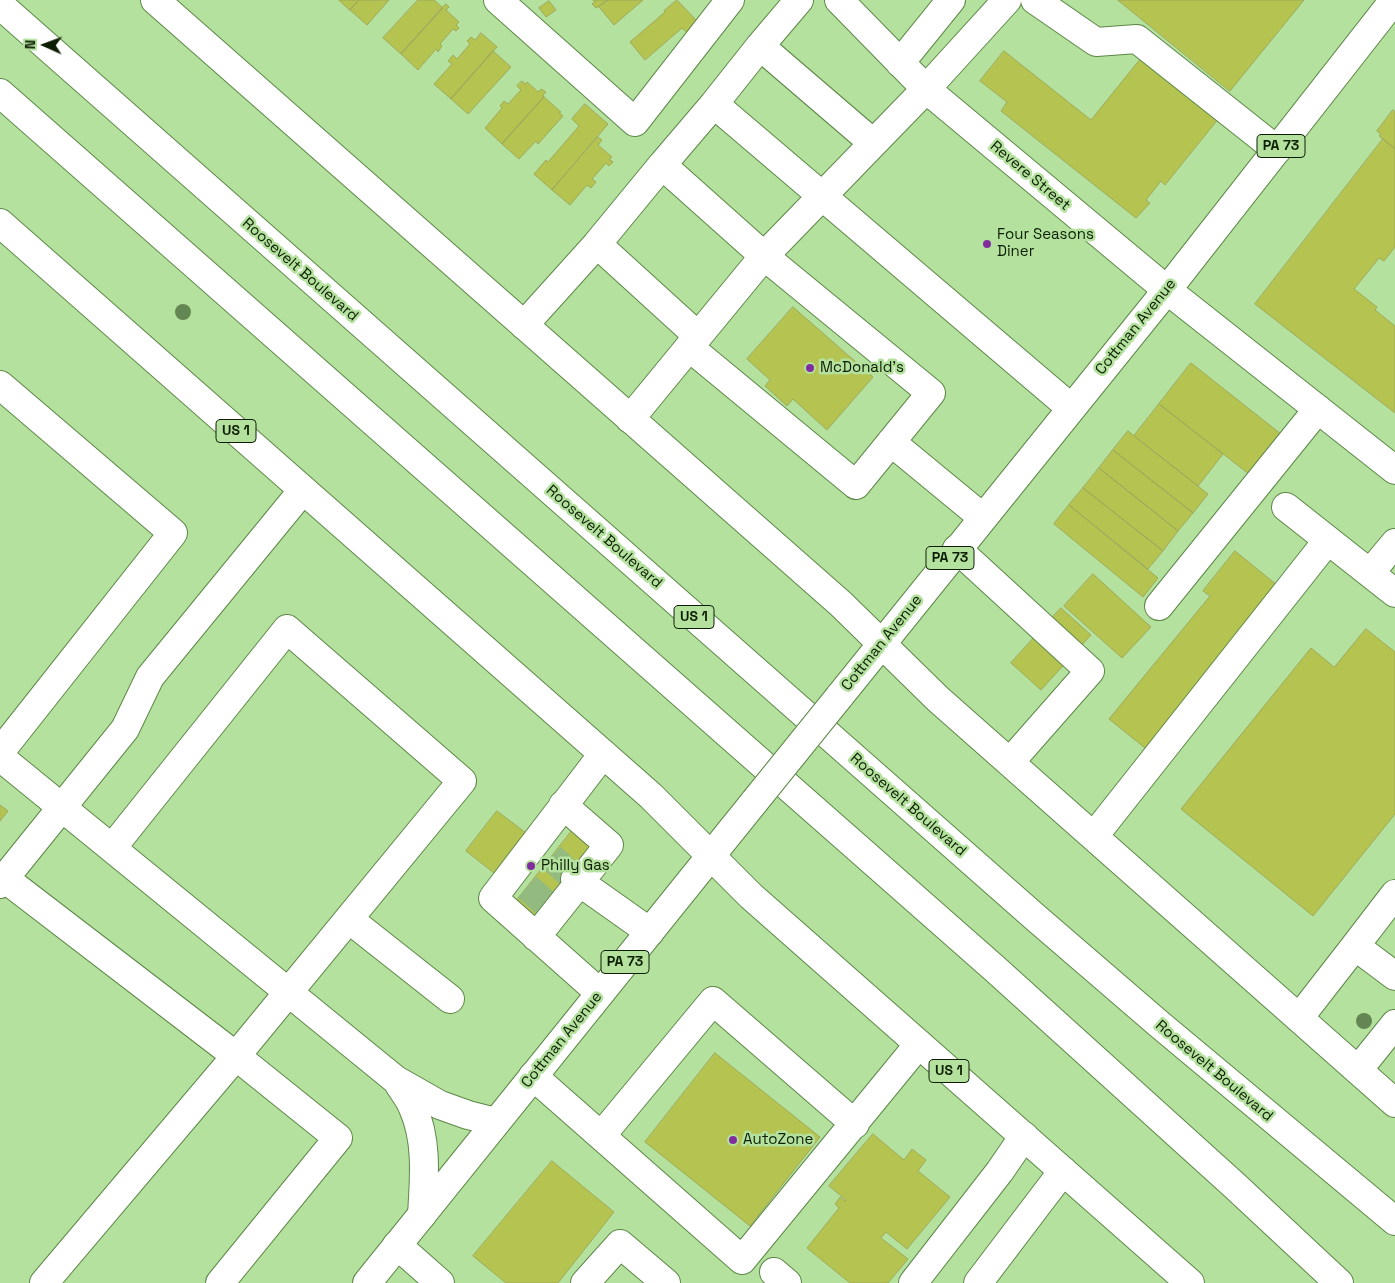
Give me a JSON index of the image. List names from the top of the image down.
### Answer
{
  "streets": {
    "main road": [
      "PA 73",
      "Revere Street",
      "Roosevelt Boulevard",
      "Cottman Avenue",
      "US 1"
    ]
  },
  "crossings": [
    ["Revere Street", "Cottman Avenue"],
    ["Cottman Avenue", "US 1"]
  ],
  "places": [
    "Four Seasons Diner",
    "McDonald's",
    "Philly Gas",
    "AutoZone"
  ],
  "north": "left"
}
